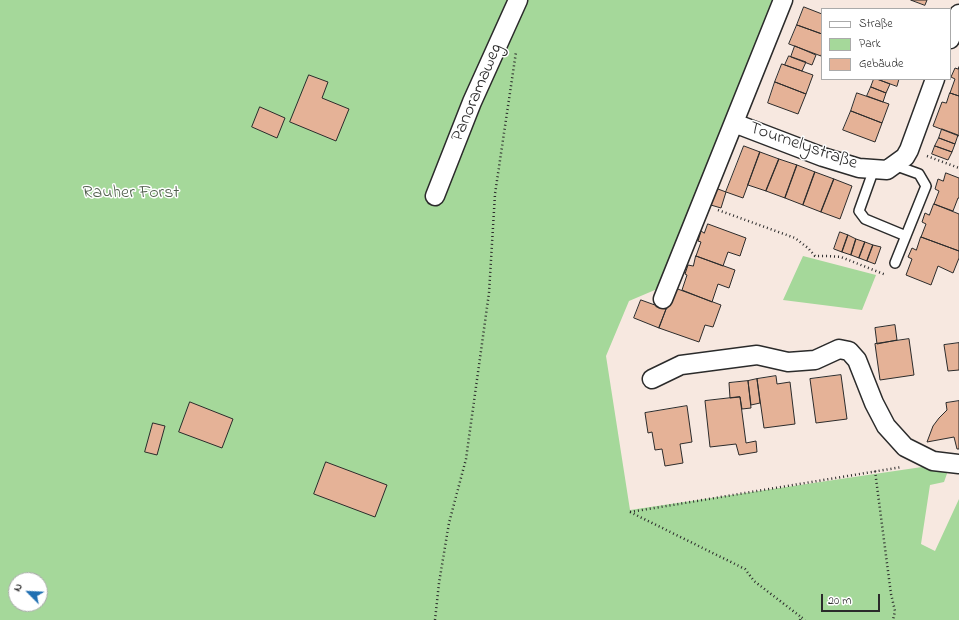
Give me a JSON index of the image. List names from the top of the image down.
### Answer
{
  "streets": {
    "street": ["Panoramaweg", "Tournelystraße"]
  },
  "parks": ["Rauher Forst"],
  "legend": ["Straße", "Park", "Gebäude"],
  "scale_bar": "20 m",
  "north": "top left"
}
